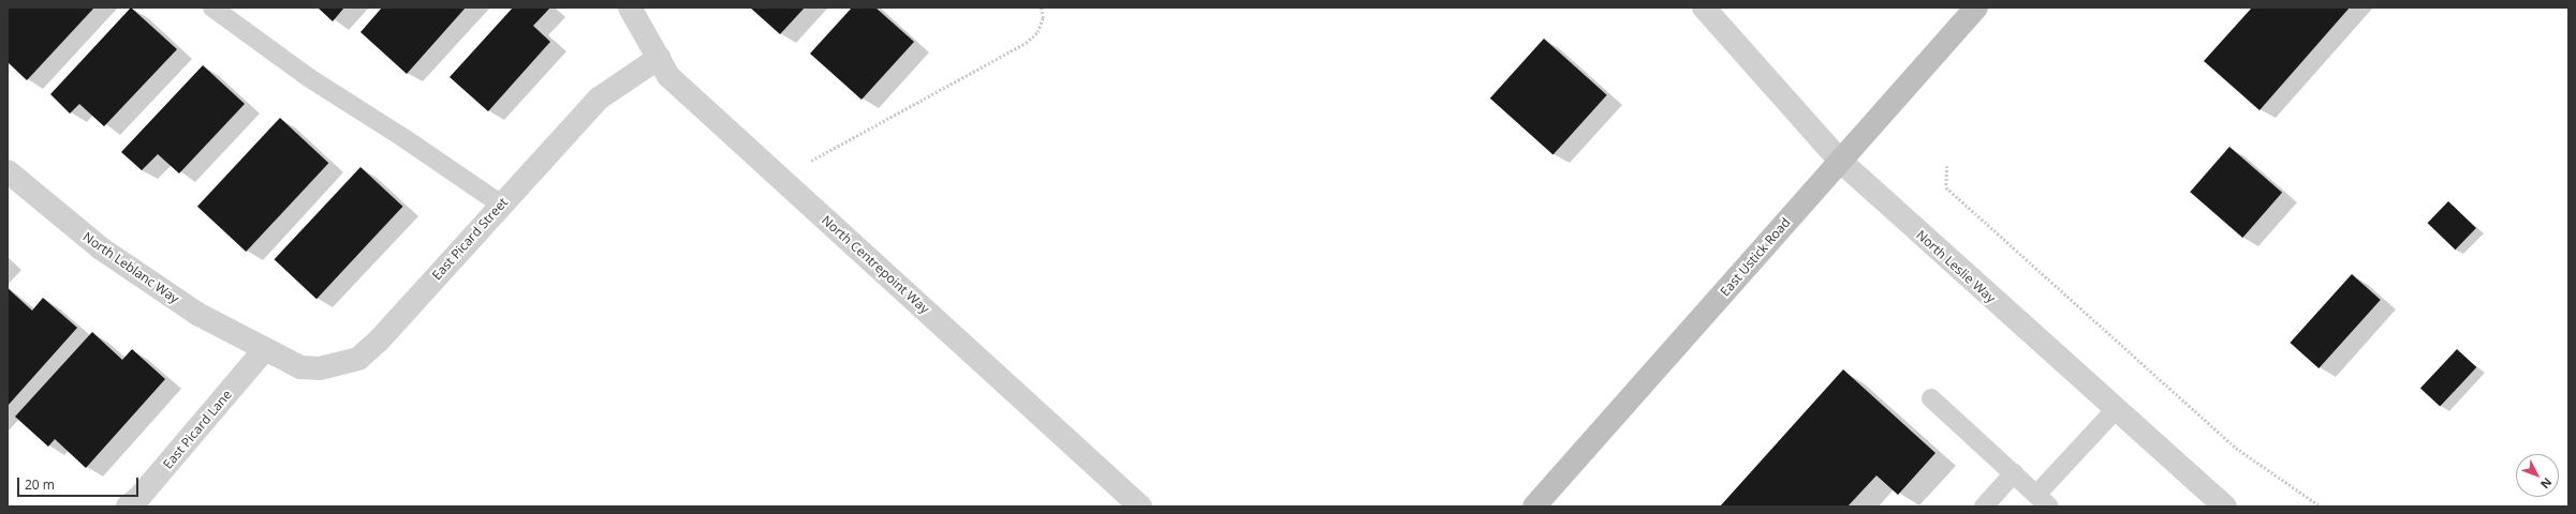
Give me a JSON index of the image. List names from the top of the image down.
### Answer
{
  "streets": {
    "main road": ["East Ustick Road"],
    "street": [
      "East Picard Street",
      "North Centrepoint Way",
      "North Leslie Way",
      "North Leblanc Way",
      "East Picard Lane"
    ]
  },
  "crossings": [
    ["East Picard Street", "North Centrepoint Way"],
    ["East Picard Street", "North Leblanc Way"],
    ["East Picard Street", "East Picard Lane"],
    ["East Ustick Road", "North Leslie Way"],
    ["North Leblanc Way", "East Picard Lane"]
  ],
  "scale_bar": "20 m",
  "north": "bottom right"
}
